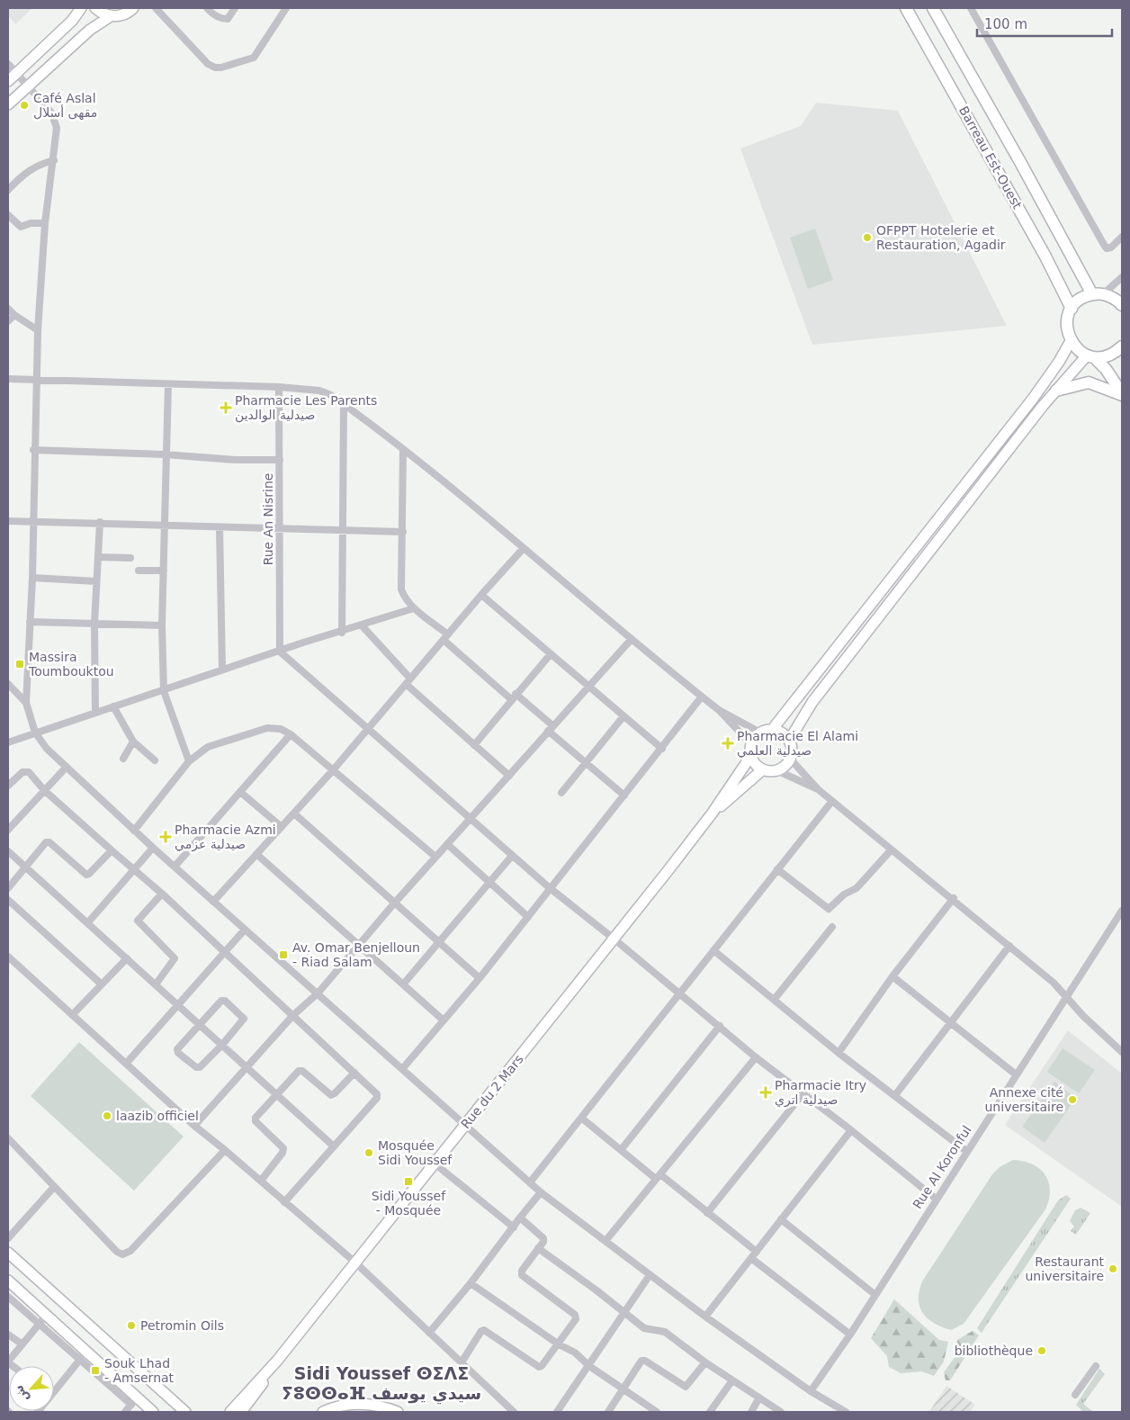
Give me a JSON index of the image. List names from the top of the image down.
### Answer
{
  "streets": {
    "main road": ["Barreau Est-Ouest"],
    "street": ["Rue An Nisrine", "Rue du 2 Mars", "Rue Al Koronful"]
  },
  "districts": ["Sidi Youssef ⵙⵉⴷⵉ ⵢⵓⵙⵙⴰⴼ سيدي يوسف"],
  "places": {
    "other": [
      "Café Aslal مقهى أسلال",
      "OFPPT Hotelerie et Restauration, Agadir",
      "Annexe cité universitaire",
      "laazib officiel",
      "Mosquée Sidi Youssef",
      "Restaurant universitaire",
      "Petromin Oils",
      "bibliothèque"
    ],
    "health": [
      "Pharmacie Les Parents صيدلية الوالدين",
      "Pharmacie El Alami صيدلية العلمي",
      "Pharmacie Azmi صيدلية عزمي",
      "Pharmacie Itry صيدلية اتري"
    ],
    "transit": [
      "Massira Toumbouktou",
      "Av. Omar Benjelloun - Riad Salam",
      "Sidi Youssef - Mosquée",
      "Souk Lhad - Amsernat"
    ]
  },
  "scale_bar": "100 m",
  "north": "bottom left"
}
